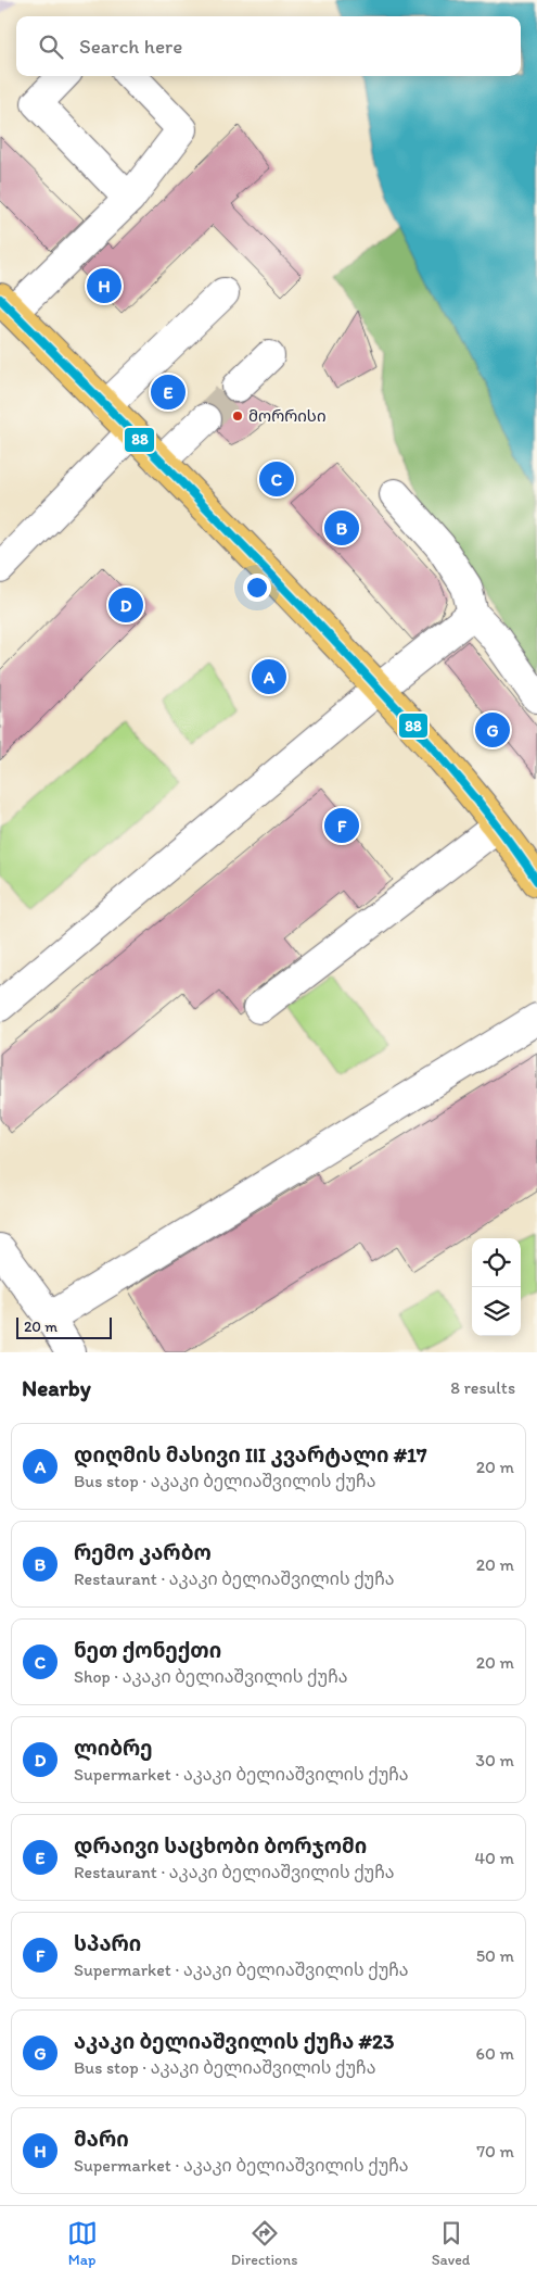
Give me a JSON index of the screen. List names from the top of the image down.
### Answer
{
  "places": ["მორრისი"],
  "lines": ["transit line 88"],
  "scale_bar": "20 m",
  "page": {
    "search": "Search here",
    "pins": [
      "H",
      "E",
      "C",
      "B",
      "D",
      "A",
      "G",
      "F"
    ],
    "scale": "20 m",
    "heading": ["Nearby", "8 results"],
    "list": [
      {
        "mark": "A",
        "name": "დიღმის მასივი III კვარტალი #17",
        "note": "Bus stop · აკაკი ბელიაშვილის ქუჩა",
        "value": "20 m"
      },
      {
        "mark": "B",
        "name": "რემო კარბო",
        "note": "Restaurant · აკაკი ბელიაშვილის ქუჩა",
        "value": "20 m"
      },
      {
        "mark": "C",
        "name": "ნეთ ქონექთი",
        "note": "Shop · აკაკი ბელიაშვილის ქუჩა",
        "value": "20 m"
      },
      {
        "mark": "D",
        "name": "ლიბრე",
        "note": "Supermarket · აკაკი ბელიაშვილის ქუჩა",
        "value": "30 m"
      },
      {
        "mark": "E",
        "name": "დრაივი საცხობი ბორჯომი",
        "note": "Restaurant · აკაკი ბელიაშვილის ქუჩა",
        "value": "40 m"
      },
      {
        "mark": "F",
        "name": "სპარი",
        "note": "Supermarket · აკაკი ბელიაშვილის ქუჩა",
        "value": "50 m"
      },
      {
        "mark": "G",
        "name": "აკაკი ბელიაშვილის ქუჩა #23",
        "note": "Bus stop · აკაკი ბელიაშვილის ქუჩა",
        "value": "60 m"
      },
      {
        "mark": "H",
        "name": "მარი",
        "note": "Supermarket · აკაკი ბელიაშვილის ქუჩა",
        "value": "70 m"
      }
    ],
    "nav": ["Map", "Directions", "Saved"]
  }
}
